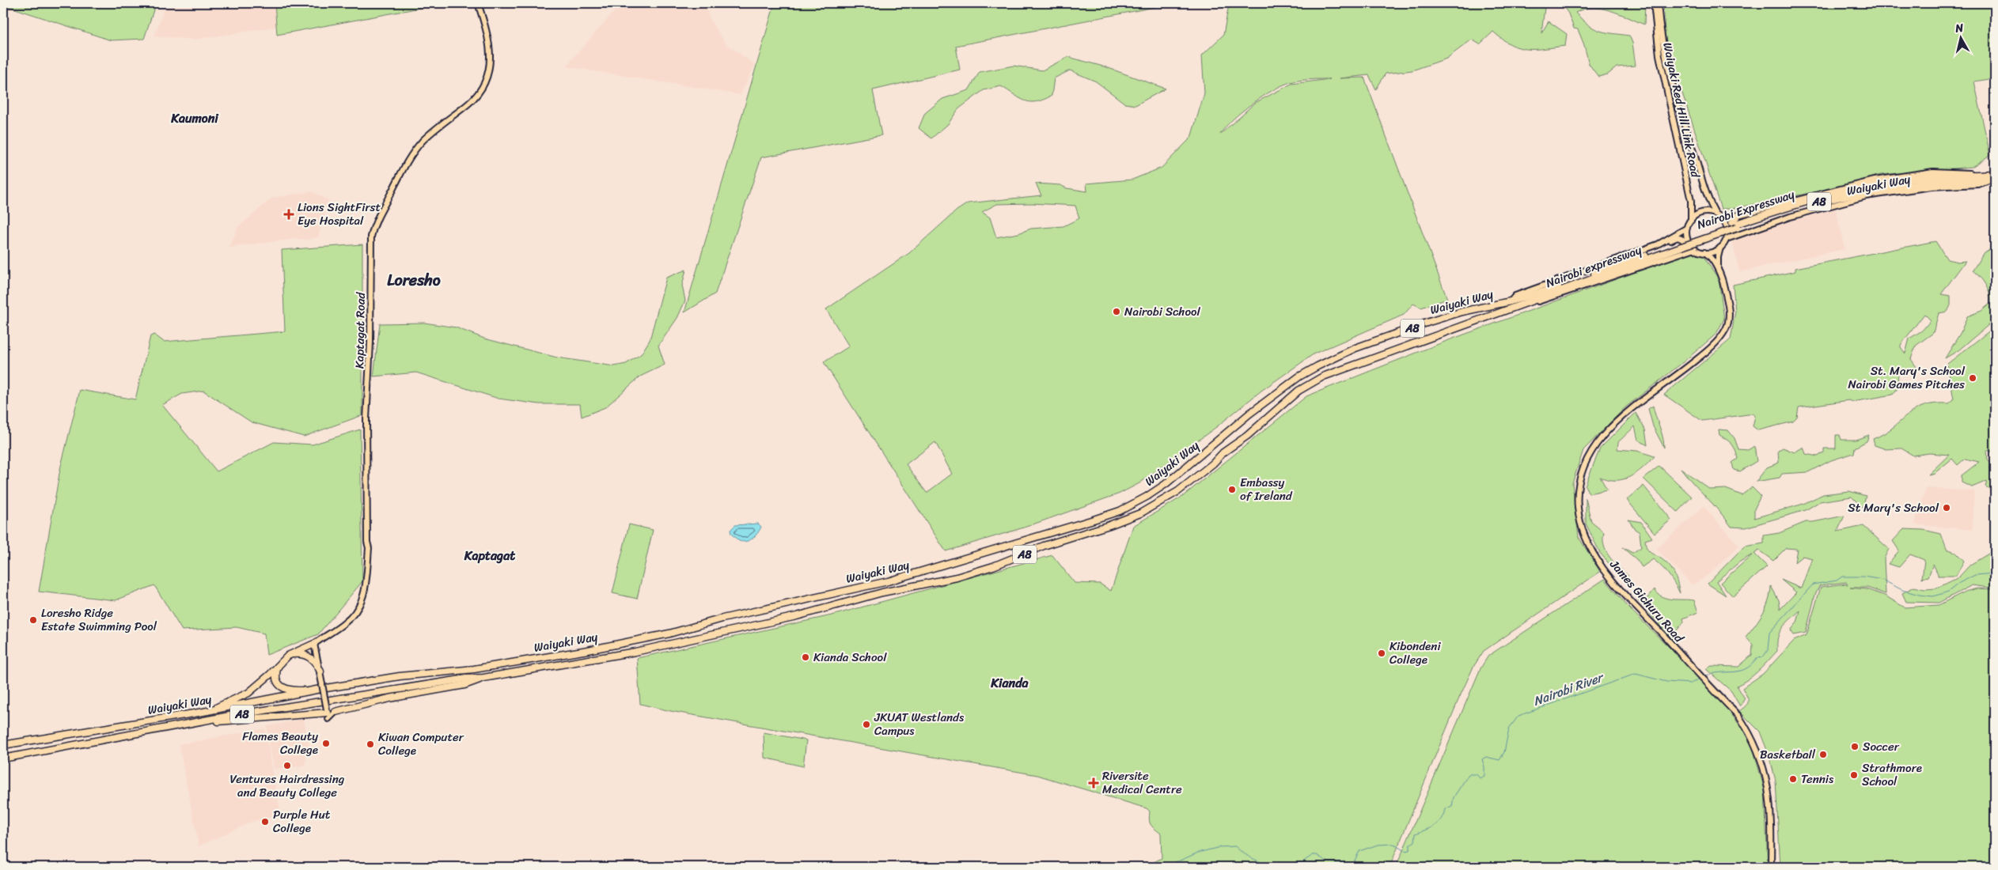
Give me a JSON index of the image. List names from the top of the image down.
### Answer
{
  "streets": {
    "highway": [
      "Waiyaki Way",
      "A8",
      "Nairobi Expressway",
      "Nairobi expressway"
    ],
    "main road": ["Waiyaki Red Hill Link Road", "Kaptagat Road", "James Gichuru Road"]
  },
  "crossings": [
    ["Waiyaki Red Hill Link Road", "Waiyaki Way"],
    ["Waiyaki Way", "Nairobi Expressway"],
    ["Waiyaki Way", "Nairobi expressway"],
    ["Nairobi Expressway", "Nairobi expressway"]
  ],
  "districts": [
    "Kaumoni",
    "Loresho",
    "Kaptagat",
    "Kianda"
  ],
  "water": ["Nairobi River"],
  "places": {
    "health": ["Lions SightFirst Eye Hospital", "Riversite Medical Centre"],
    "other": [
      "Nairobi School",
      "St. Mary's School Nairobi Games Pitches",
      "Embassy of Ireland",
      "St Mary's School",
      "Loresho Ridge Estate Swimming Pool",
      "Kibondeni College",
      "Kianda School",
      "JKUAT Westlands Campus",
      "Flames Beauty College",
      "Kiwan Computer College",
      "Soccer",
      "Basketball",
      "Ventures Hairdressing and Beauty College",
      "Strathmore School",
      "Tennis",
      "Purple Hut College"
    ]
  },
  "north": "top"
}
